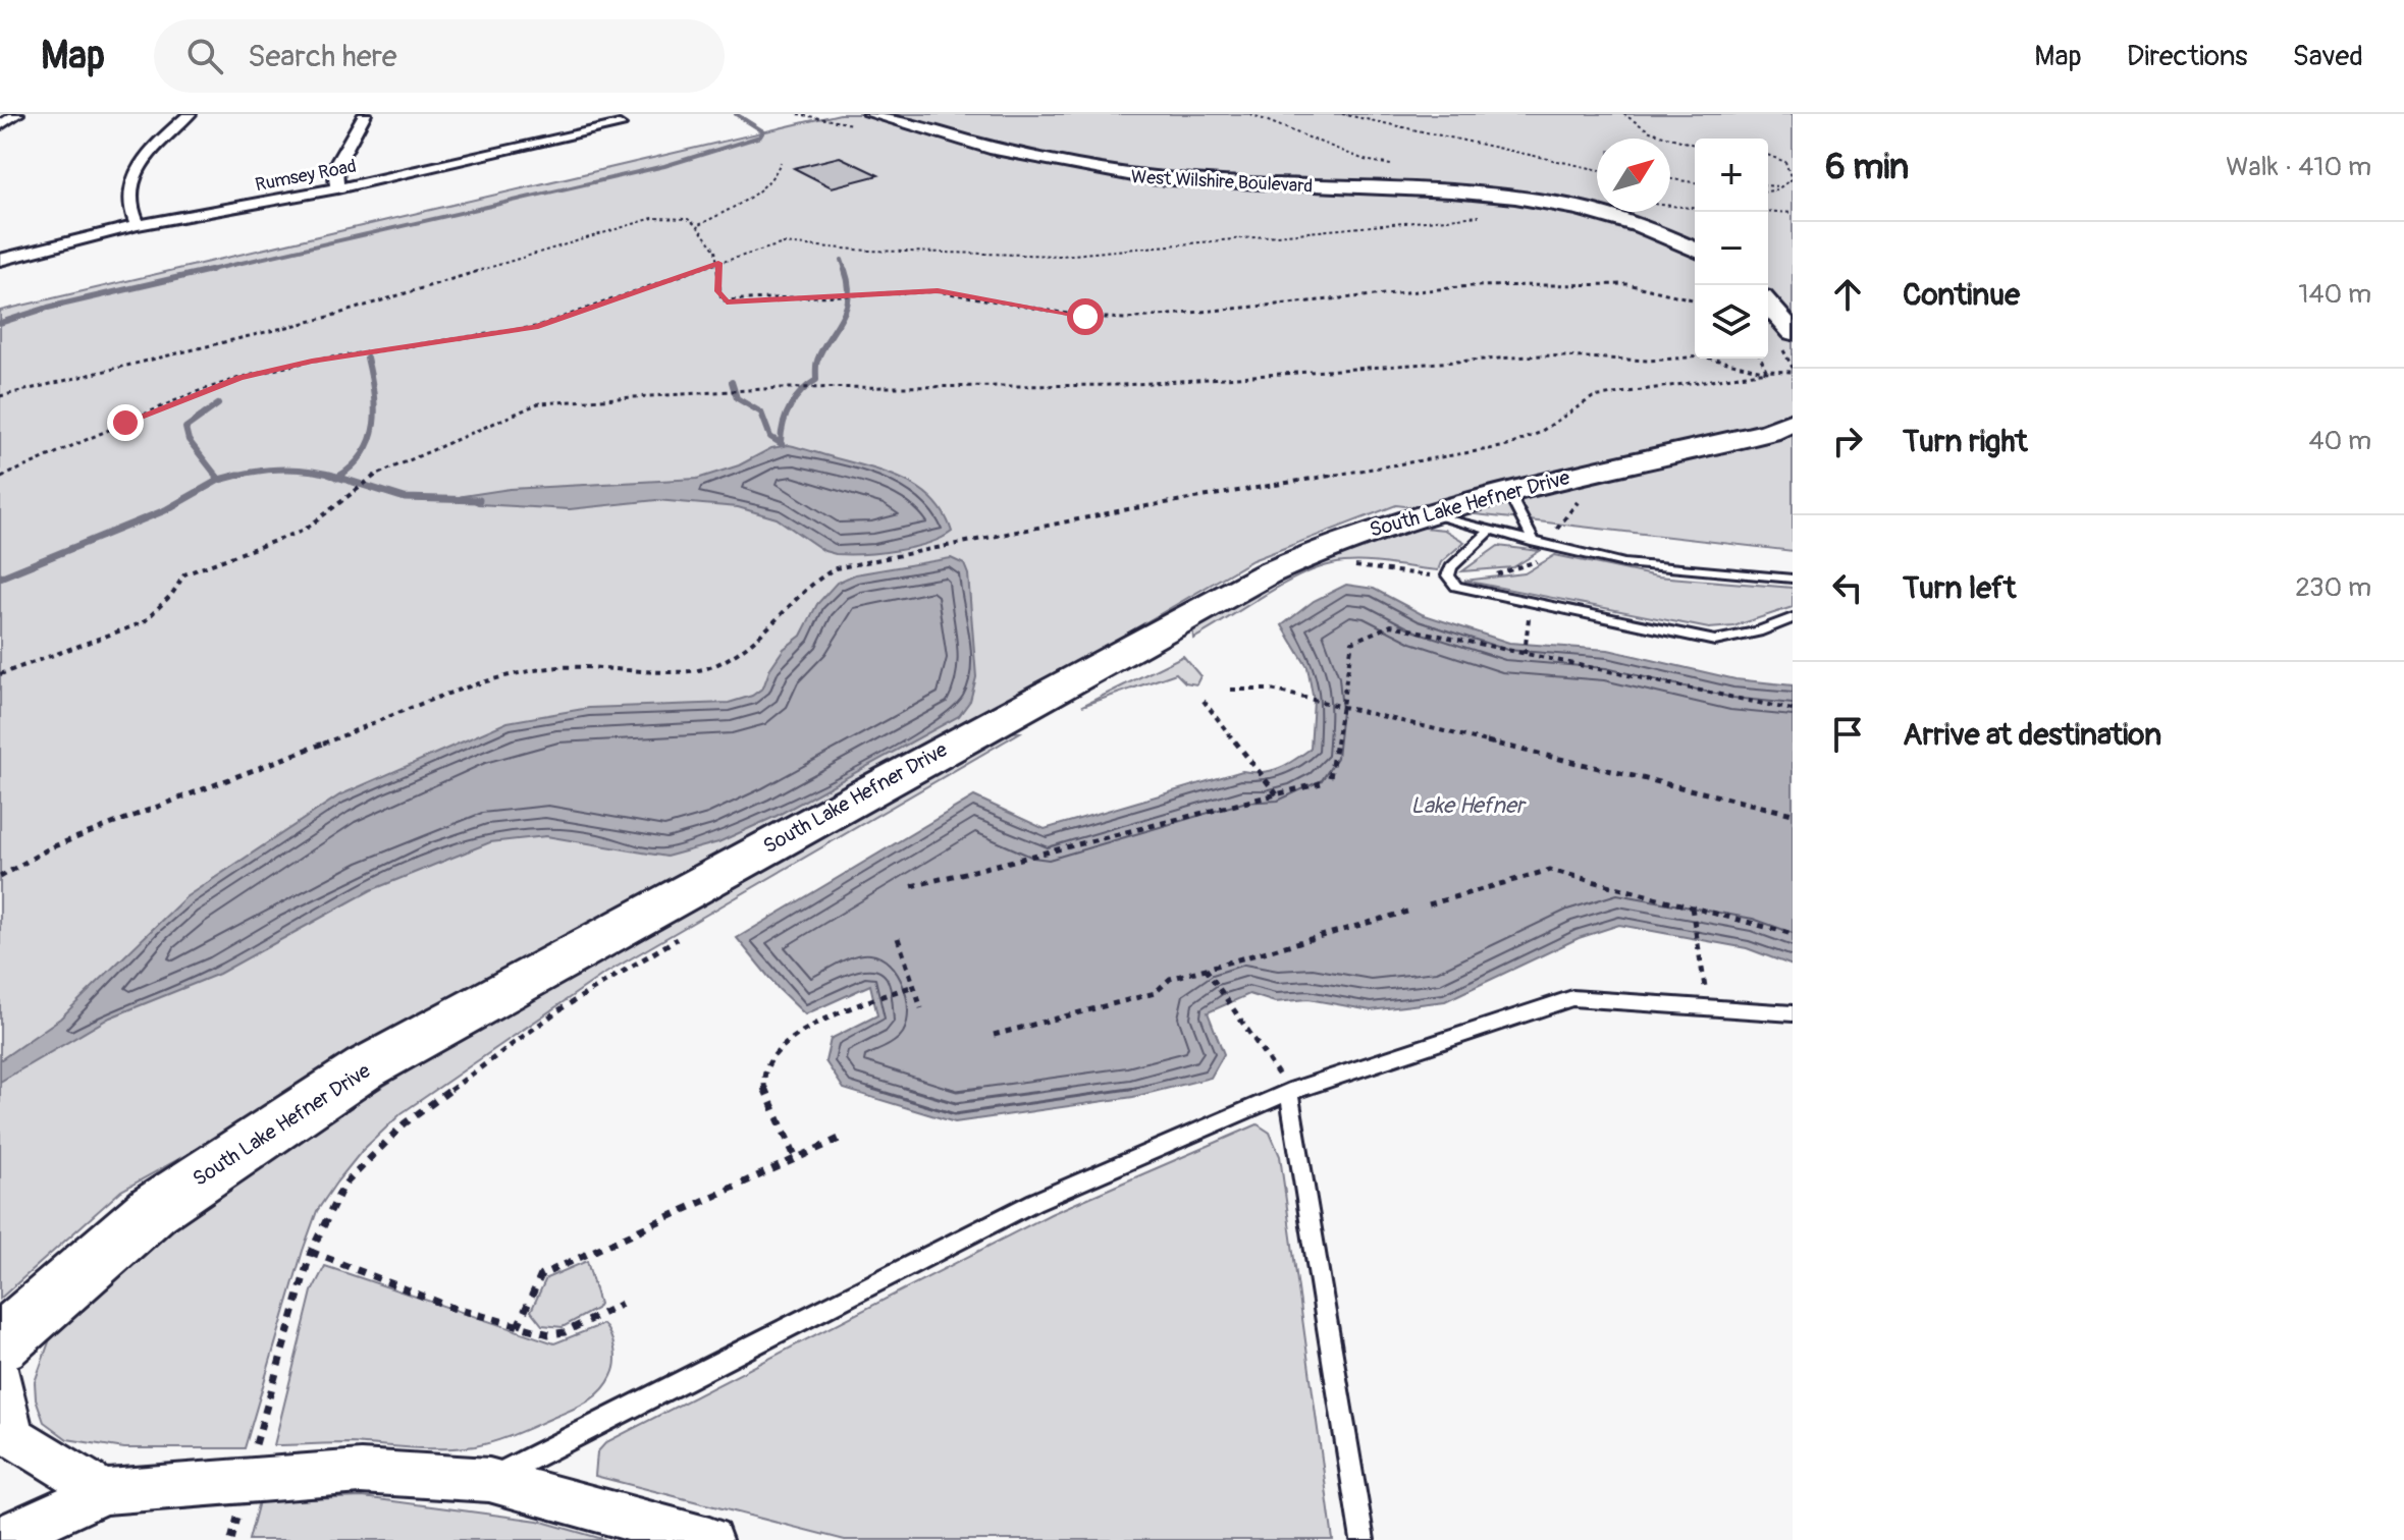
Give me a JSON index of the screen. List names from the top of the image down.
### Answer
{
  "streets": {
    "street": ["Rumsey Road", "West Wilshire Boulevard", "South Lake Hefner Drive"]
  },
  "water": ["Lake Hefner"],
  "north": "top right",
  "page": {
    "header": "Map",
    "search": "Search here",
    "nav": ["Map", "Directions", "Saved"],
    "heading": ["6 min", "Walk · 410 m"],
    "map_buttons": ["+", "−"],
    "list": [
      ["Continue", "140 m"],
      ["Turn right", "40 m"],
      ["Turn left", "230 m"],
      "Arrive at destination"
    ]
  }
}
